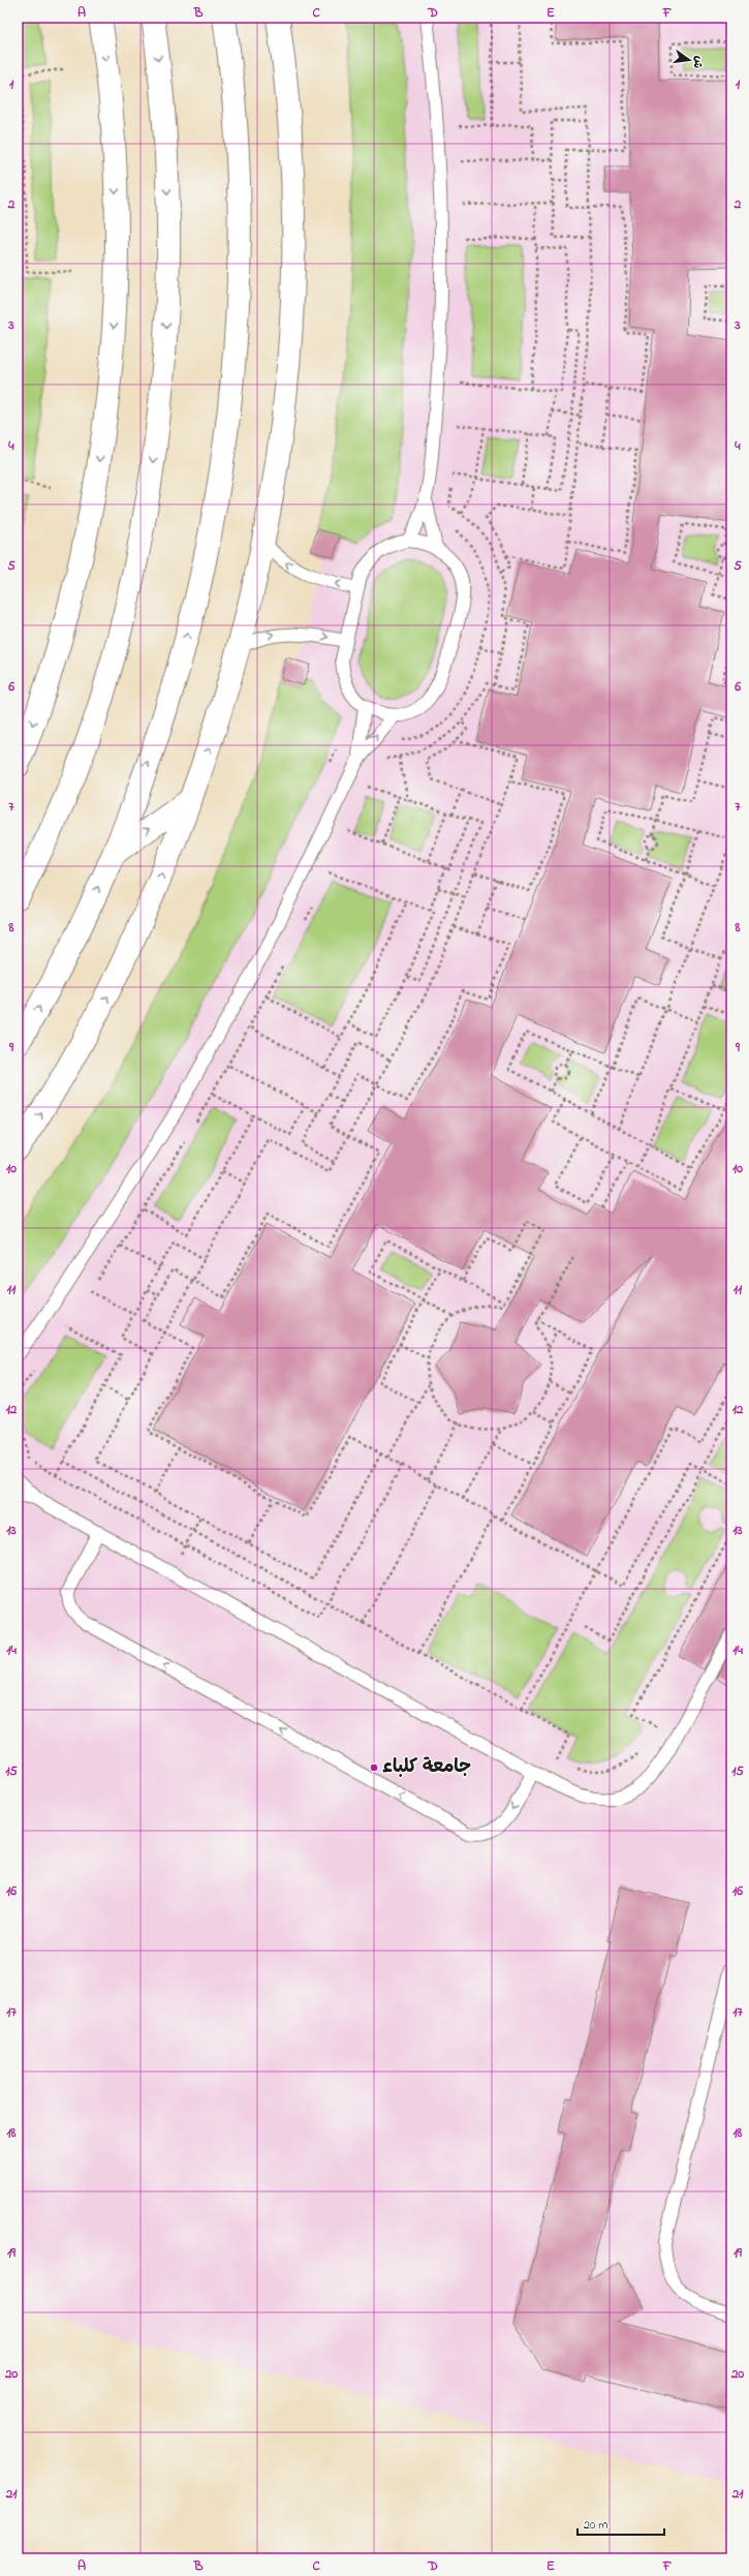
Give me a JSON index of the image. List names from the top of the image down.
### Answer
{
  "places": ["جامعة كلباء"],
  "scale_bar": "20 m",
  "north": "right",
  "grid": {
    "columns": [
      "A",
      "B",
      "C",
      "D",
      "E",
      "F"
    ],
    "rows": [
      "1",
      "2",
      "3",
      "4",
      "5",
      "6",
      "7",
      "8",
      "9",
      "10",
      "11",
      "12",
      "13",
      "14",
      "15",
      "16",
      "17",
      "18",
      "19",
      "20",
      "21"
    ]
  }
}
